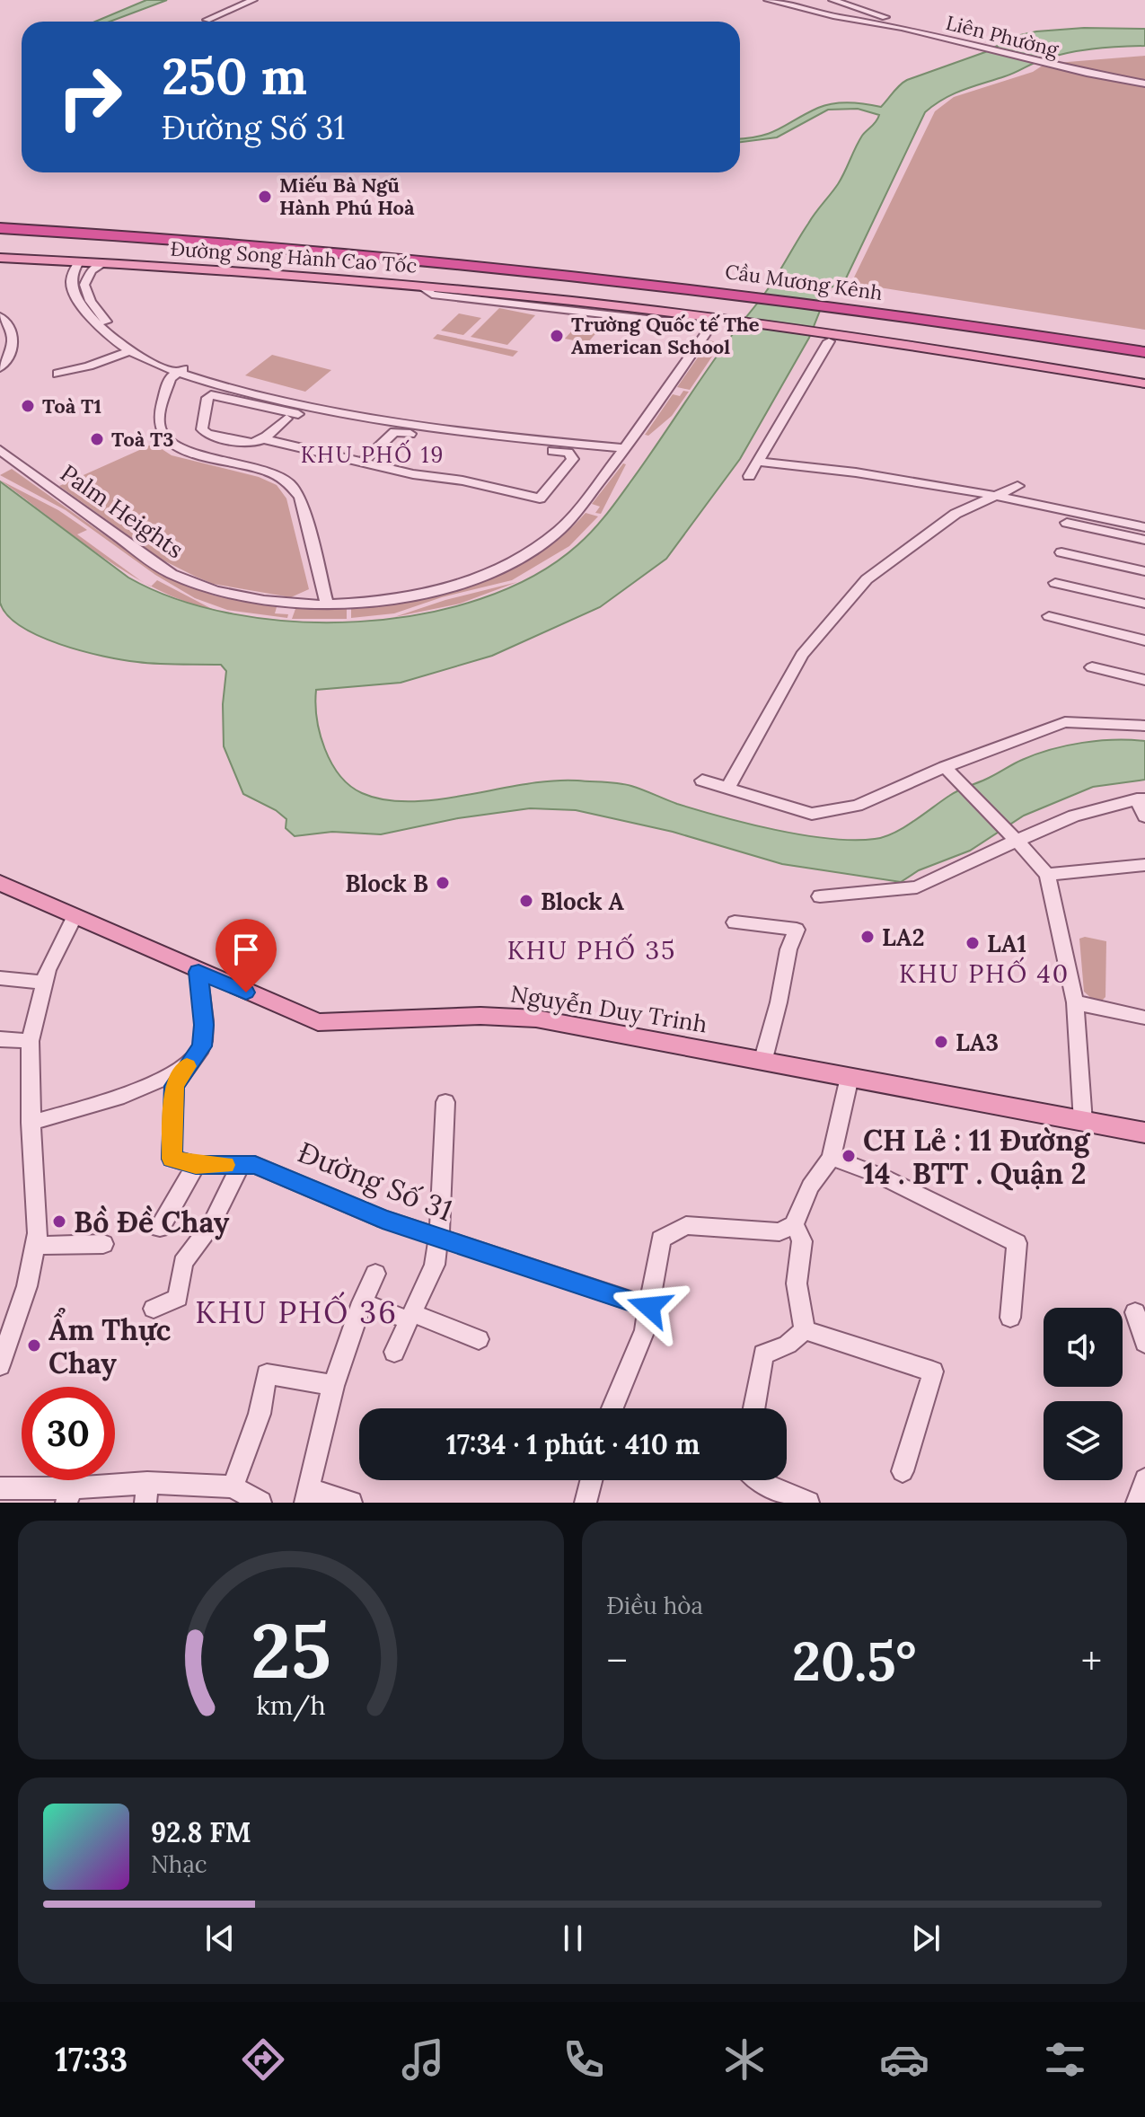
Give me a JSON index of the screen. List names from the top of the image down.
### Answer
{
  "streets": {
    "highway": ["Cầu Mương Kênh"],
    "main road": ["Đường Song Hành Cao Tốc", "Nguyễn Duy Trinh"],
    "street": ["Liên Phường", "Palm Heights", "Đường Số 31"]
  },
  "crossings": [
    ["Đường Song Hành Cao Tốc", "Palm Heights"]
  ],
  "districts": [
    "KHU PHỐ 19",
    "KHU PHỐ 35",
    "KHU PHỐ 40",
    "KHU PHỐ 36"
  ],
  "places": [
    "Miếu Bà Ngũ Hành Phú Hoà",
    "Trường Quốc tế The American School",
    "Toà T1",
    "Toà T3",
    "Block B",
    "Block A",
    "LA2",
    "LA1",
    "LA3",
    "CH Lẻ : 11 Đường 14 . BTT . Quận 2",
    "Bồ Đề Chay",
    "Ẩm Thực Chay"
  ],
  "page": {
    "turn": ["250 m", "Đường Số 31"],
    "limit": "30",
    "trip": "17:34 · 1 phút · 410 m",
    "tile": "Điều hòa",
    "heat": ["−", "20.5°", "+"],
    "song": ["92.8 FM", "Nhạc"],
    "tabs": "17:33",
    "gauge": ["25", "km/h"]
  }
}
